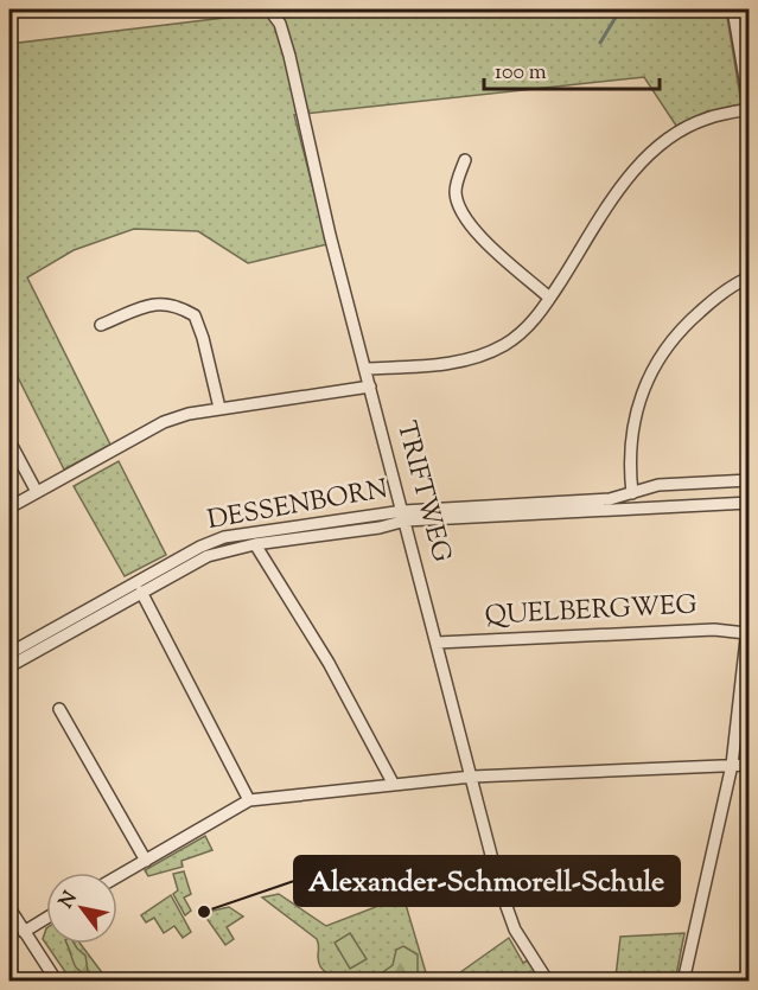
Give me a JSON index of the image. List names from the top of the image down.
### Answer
{
  "streets": {
    "street": ["TRIFTWEG", "DESSENBORN", "QUELBERGWEG"]
  },
  "crossings": [
    ["TRIFTWEG", "DESSENBORN"],
    ["TRIFTWEG", "QUELBERGWEG"]
  ],
  "places": ["Alexander-Schmorell-Schule"],
  "scale_bar": "100 m",
  "north": "top left"
}
